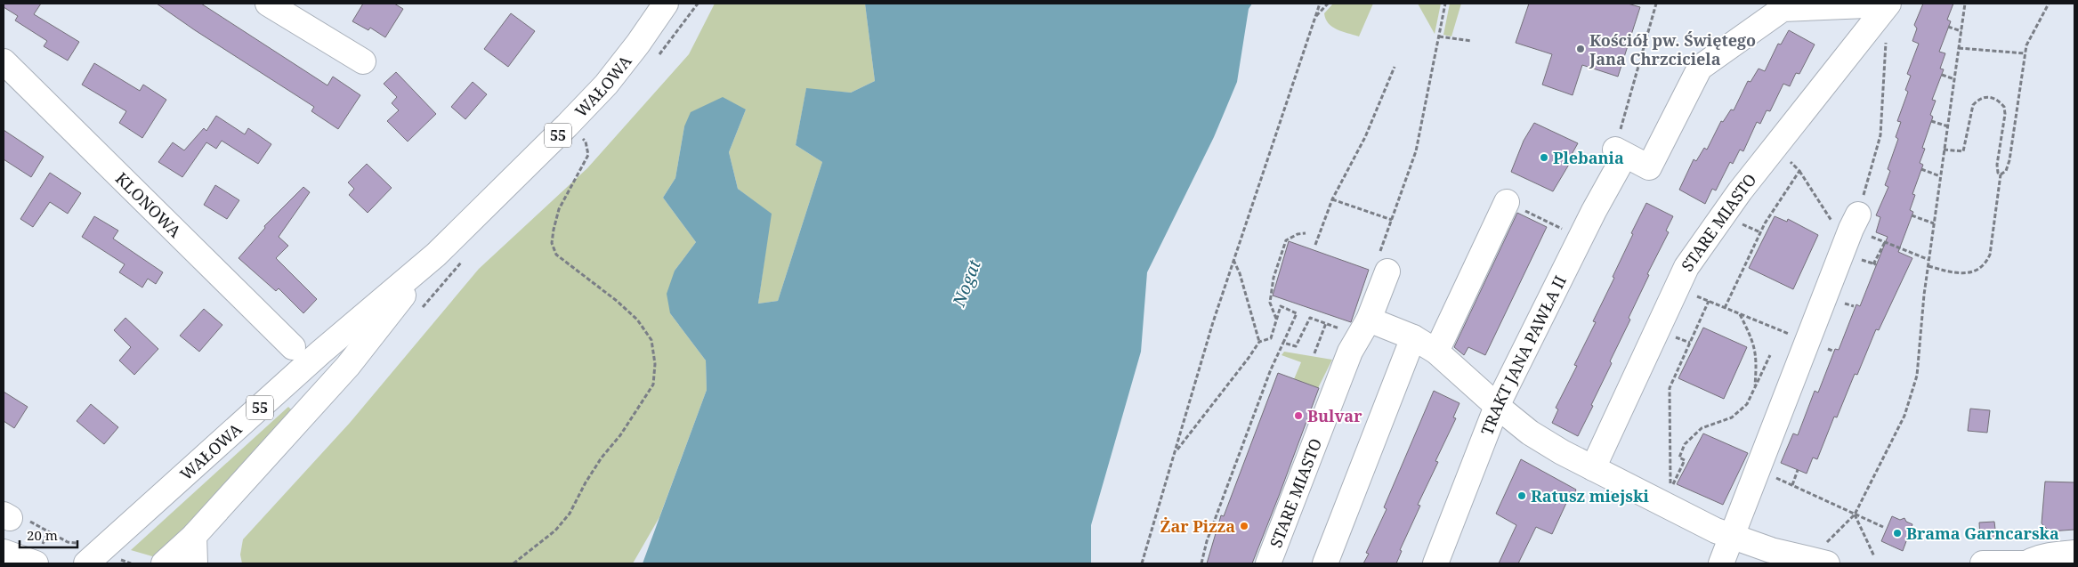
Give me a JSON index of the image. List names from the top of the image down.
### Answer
{
  "streets": {
    "street": [
      "WAŁOWA",
      "55",
      "KLONOWA",
      "STARE MIASTO",
      "TRAKT JANA PAWŁA II"
    ]
  },
  "water": ["Nogat"],
  "places": [
    "Kościół pw. Świętego Jana Chrzciciela",
    "Plebania",
    "Bulvar",
    "Ratusz miejski",
    "Żar Pizza",
    "Brama Garncarska"
  ],
  "scale_bar": "20 m"
}
